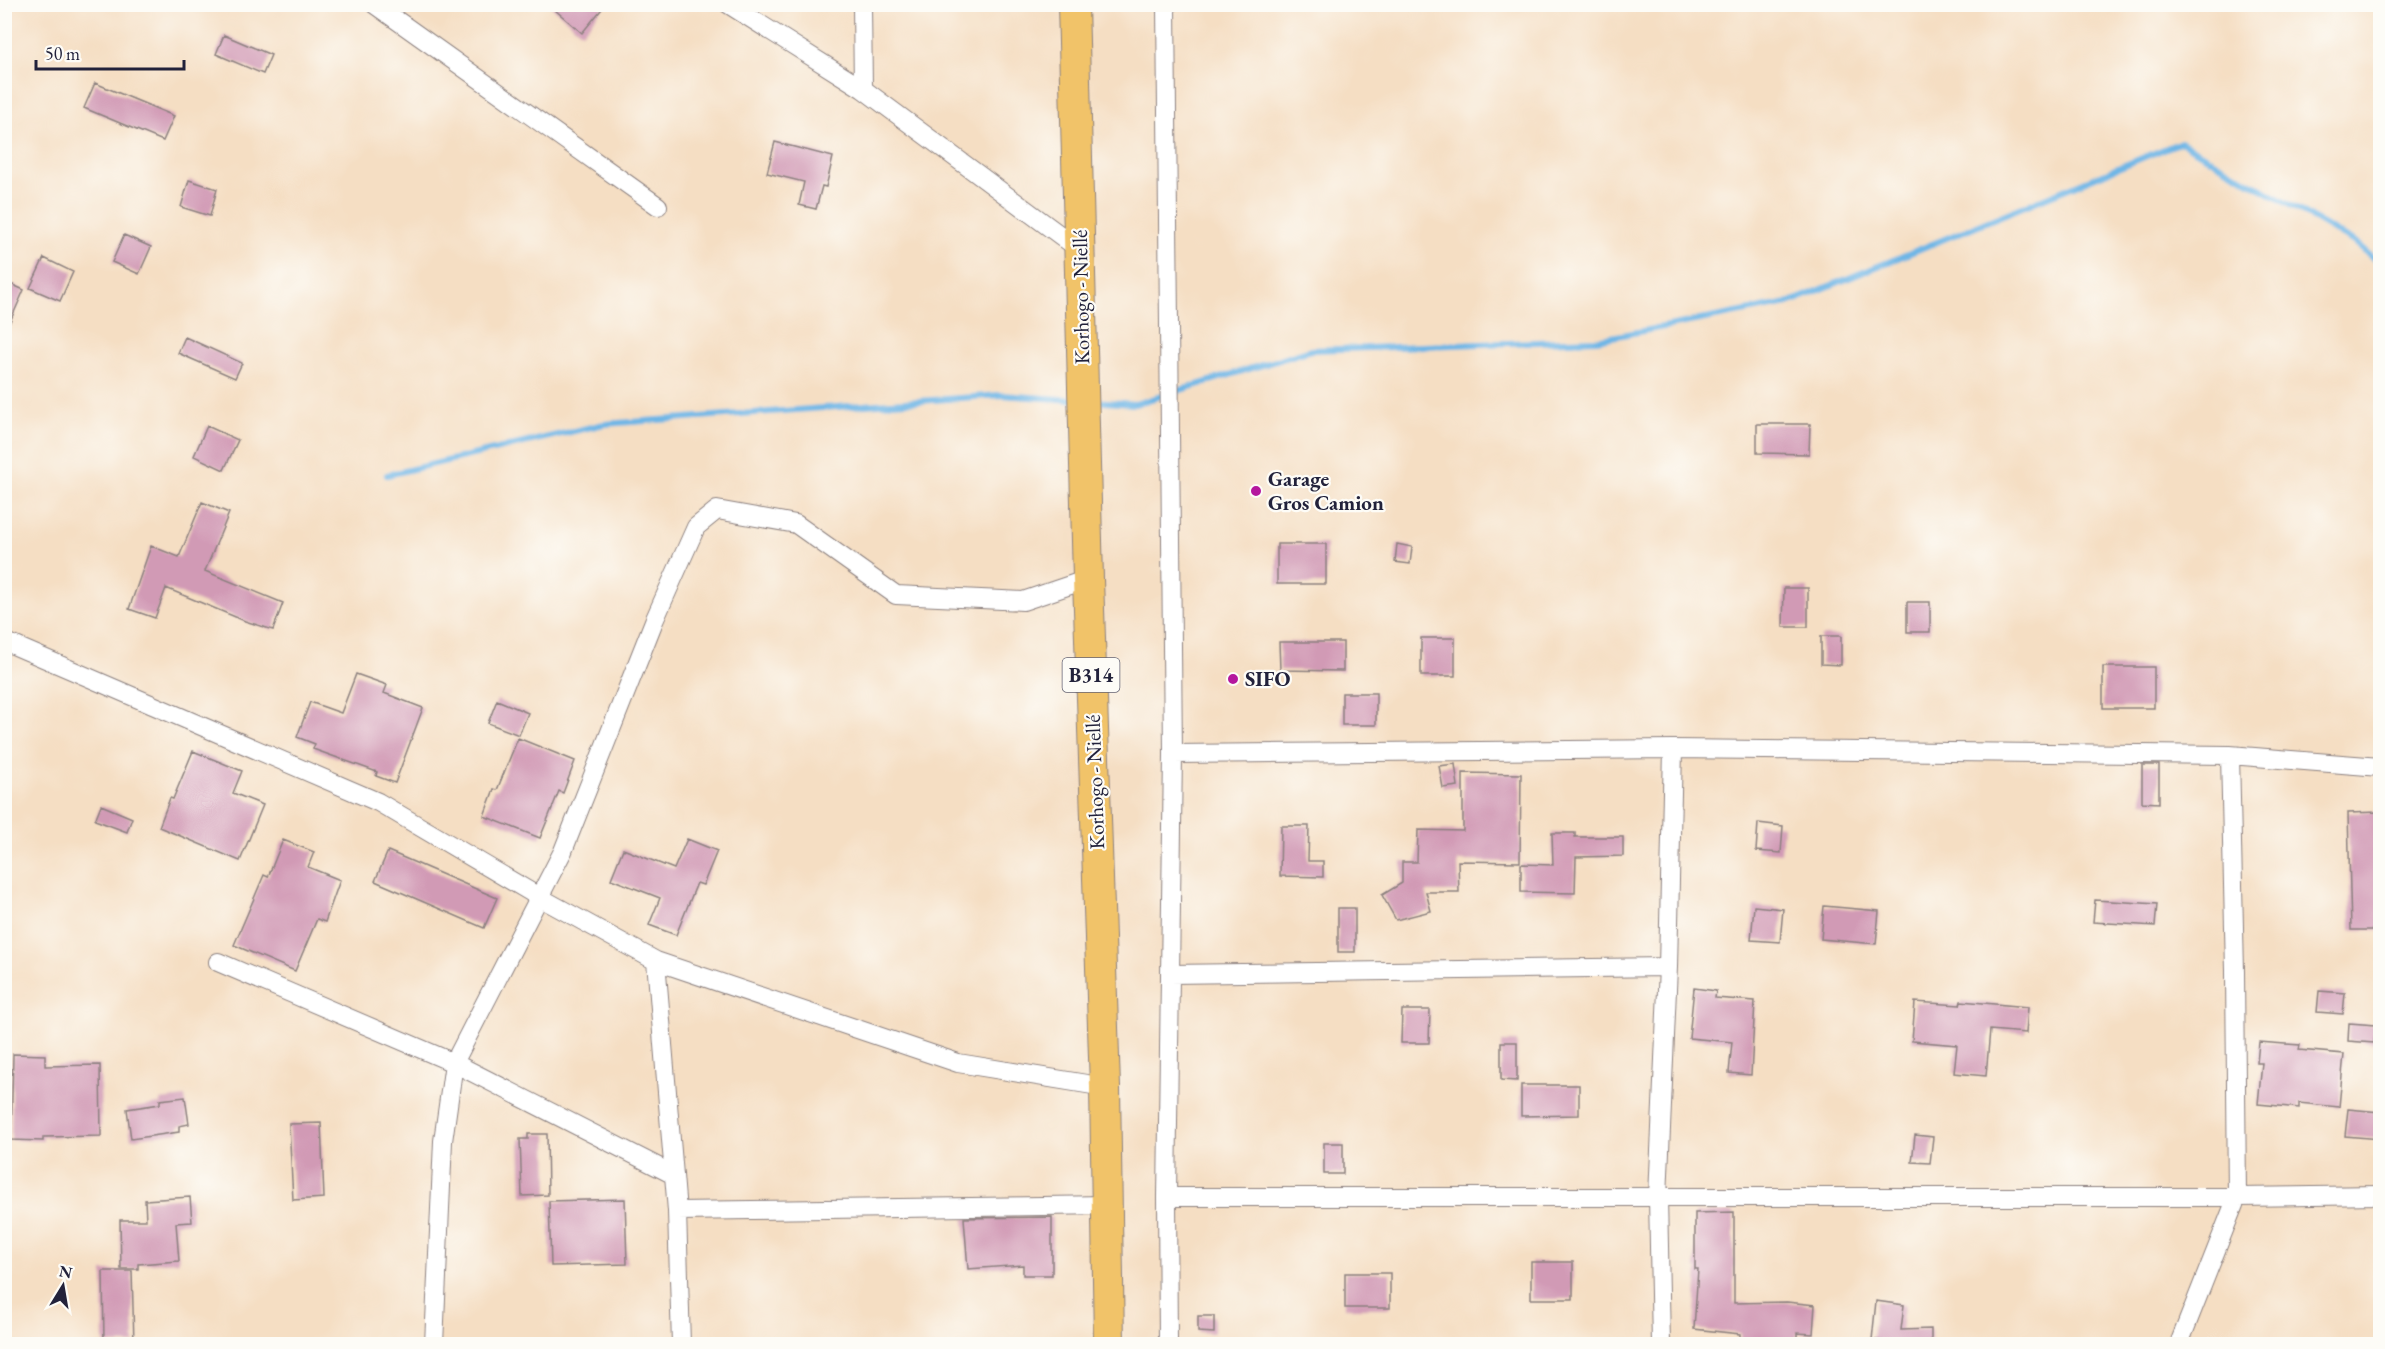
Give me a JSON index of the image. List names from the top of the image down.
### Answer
{
  "streets": {
    "main road": ["Korhogo - Niellé", "B314"]
  },
  "places": ["Garage Gros Camion", "SIFO"],
  "scale_bar": "50 m",
  "north": "top"
}
